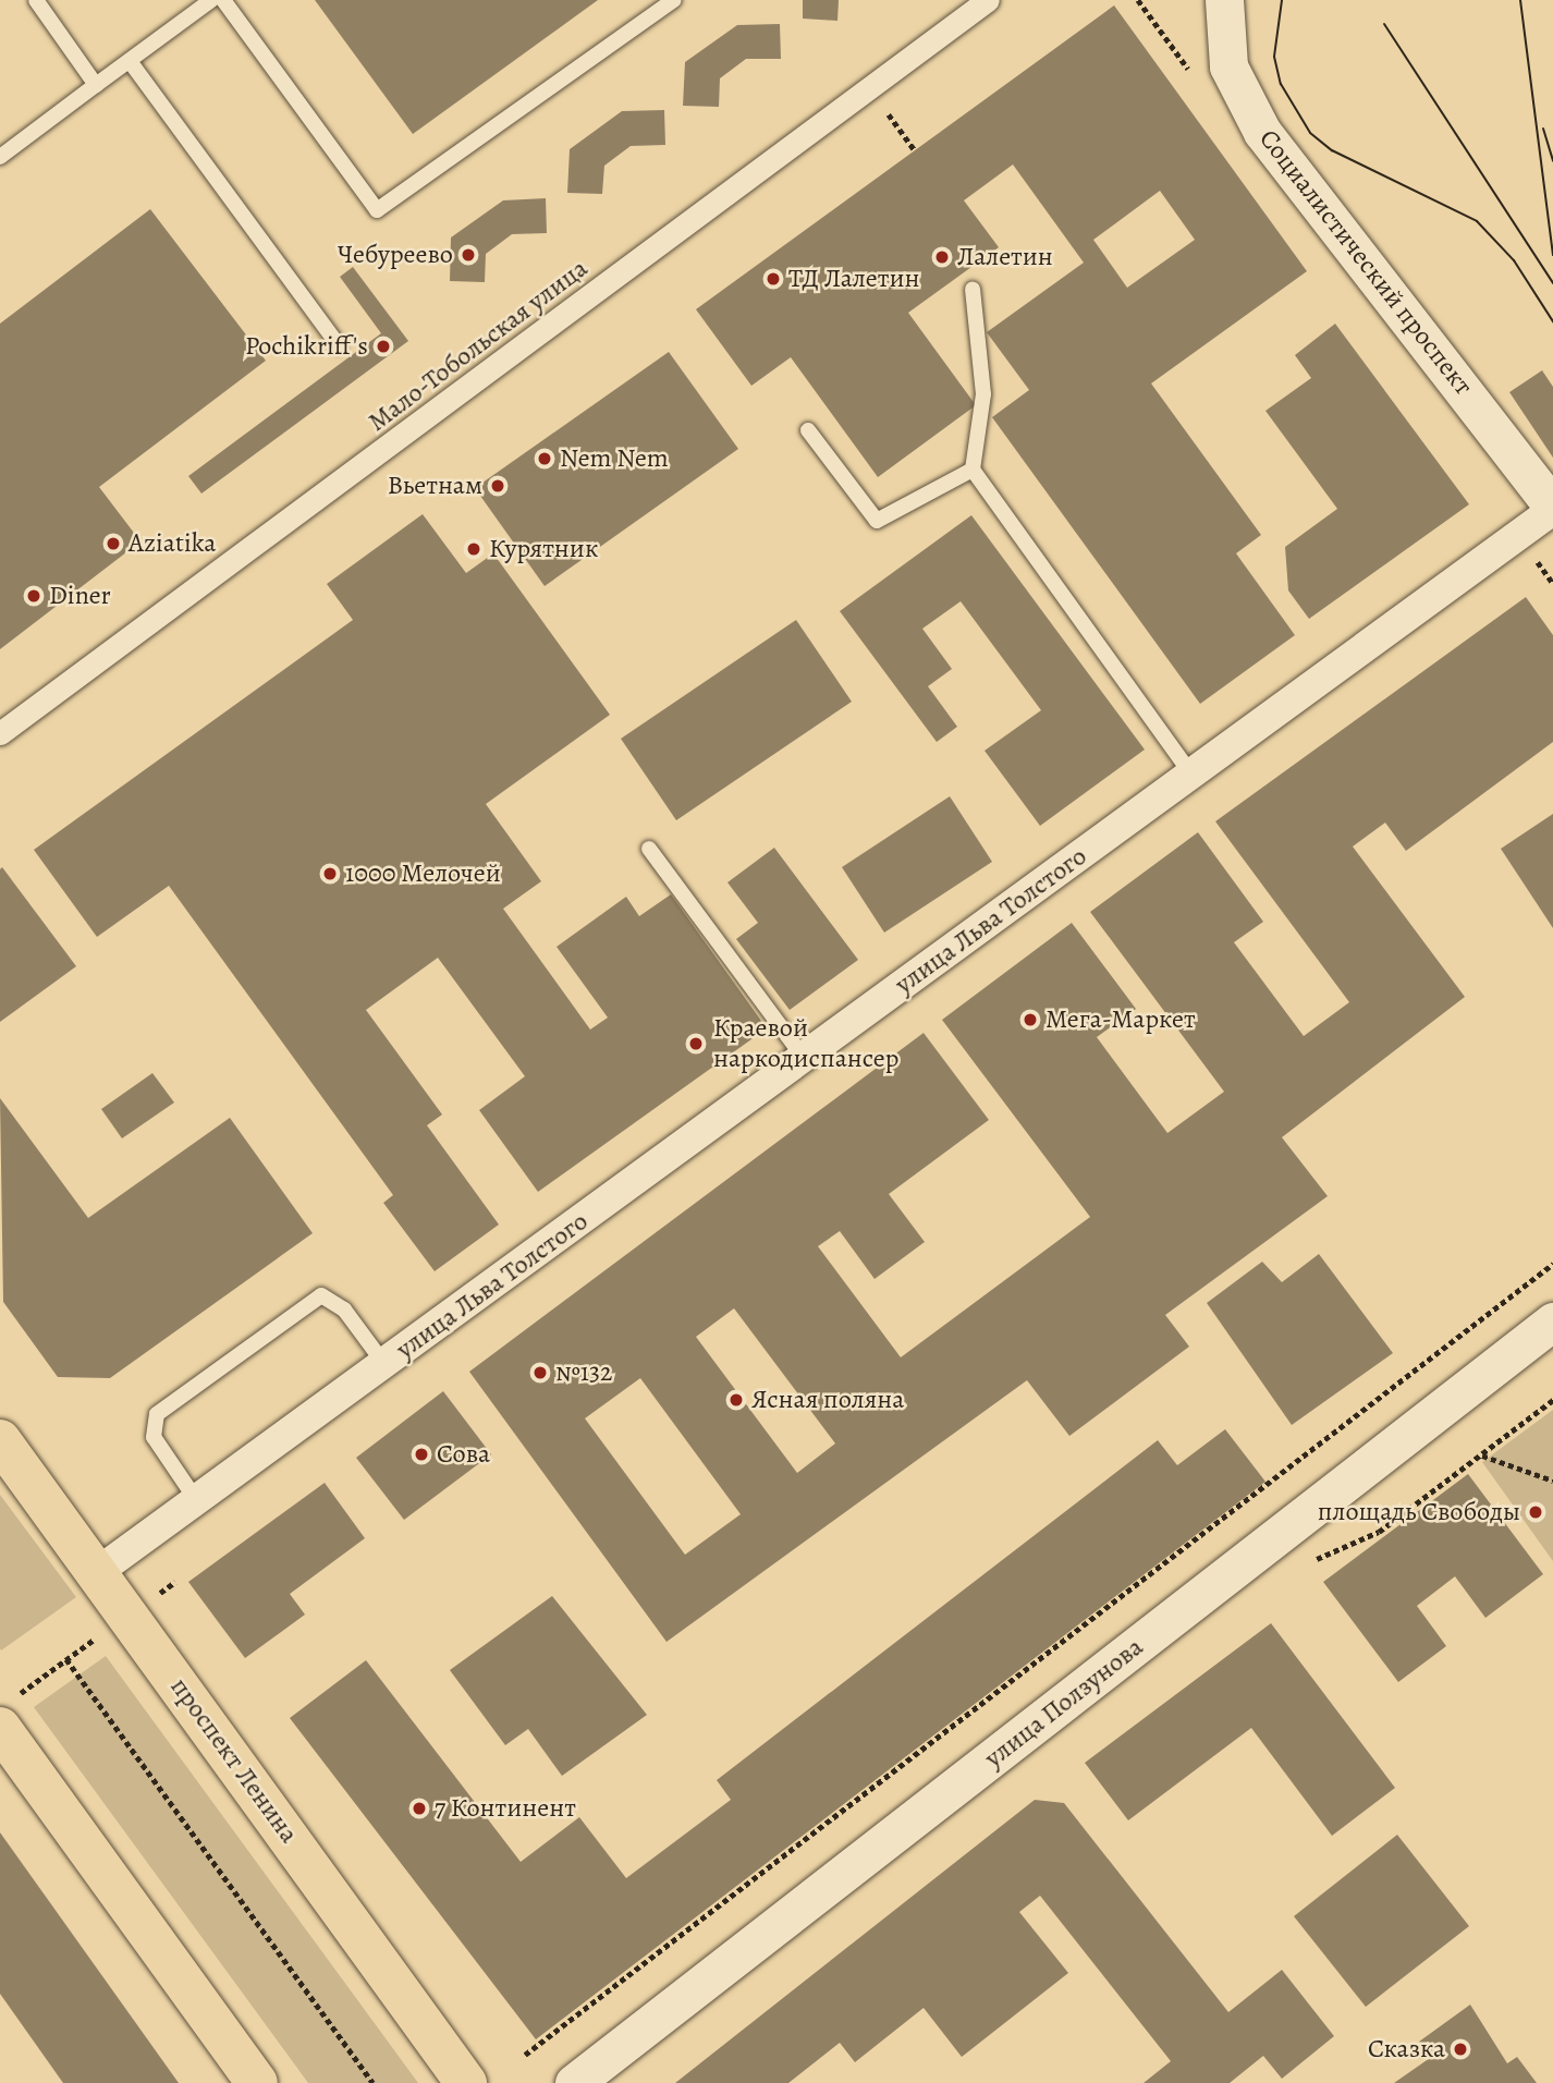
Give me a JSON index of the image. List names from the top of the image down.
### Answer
{
  "streets": {
    "main road": ["проспект Ленина"],
    "street": [
      "Социалистический проспект",
      "Мало-Тобольская улица",
      "улица Льва Толстого",
      "улица Ползунова"
    ]
  },
  "crossings": [
    ["Социалистический проспект", "улица Льва Толстого"],
    ["улица Льва Толстого", "проспект Ленина"]
  ],
  "places": [
    "Чебуреево",
    "Лалетин",
    "ТД Лалетин",
    "Pochikriff's",
    "Nem Nem",
    "Вьетнам",
    "Aziatika",
    "Курятник",
    "Diner",
    "1000 Мелочей",
    "Мега-Маркет",
    "Краевой наркодиспансер",
    "№132",
    "Ясная поляна",
    "Сова",
    "площадь Свободы",
    "7 Континент",
    "Сказка"
  ]
}
